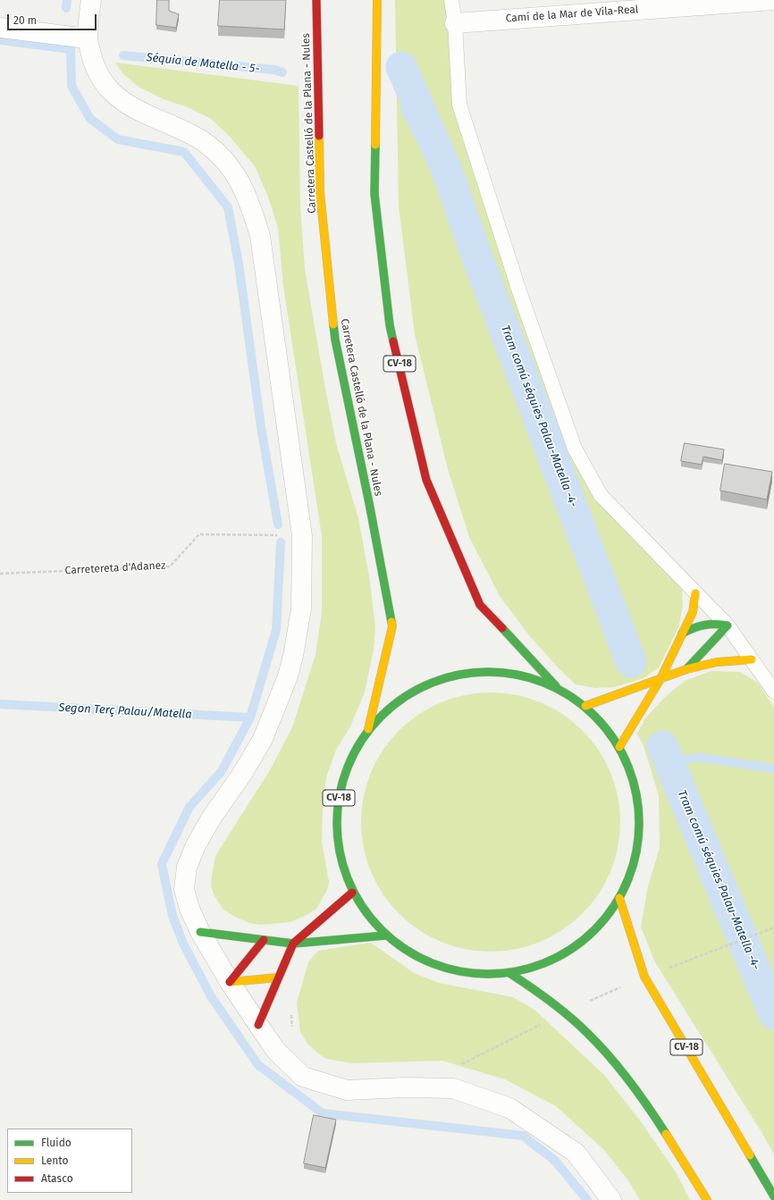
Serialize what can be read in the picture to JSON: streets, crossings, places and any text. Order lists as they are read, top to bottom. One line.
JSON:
{"streets":{"main road":["Carretera Castelló de la Plana - Nules","CV-18"],"street":["Camí de la Mar de Vila-Real"],"path":["Carretereta d'Adanez"]},"crossings":[["Carretera Castelló de la Plana - Nules","CV-18"]],"water":["Séquia de Matella - 5-","Tram comú séquies Palau-Matella -4-","Segon Terç Palau/Matella"],"legend":["Fluido","Lento","Atasco"],"scale_bar":"20 m"}
